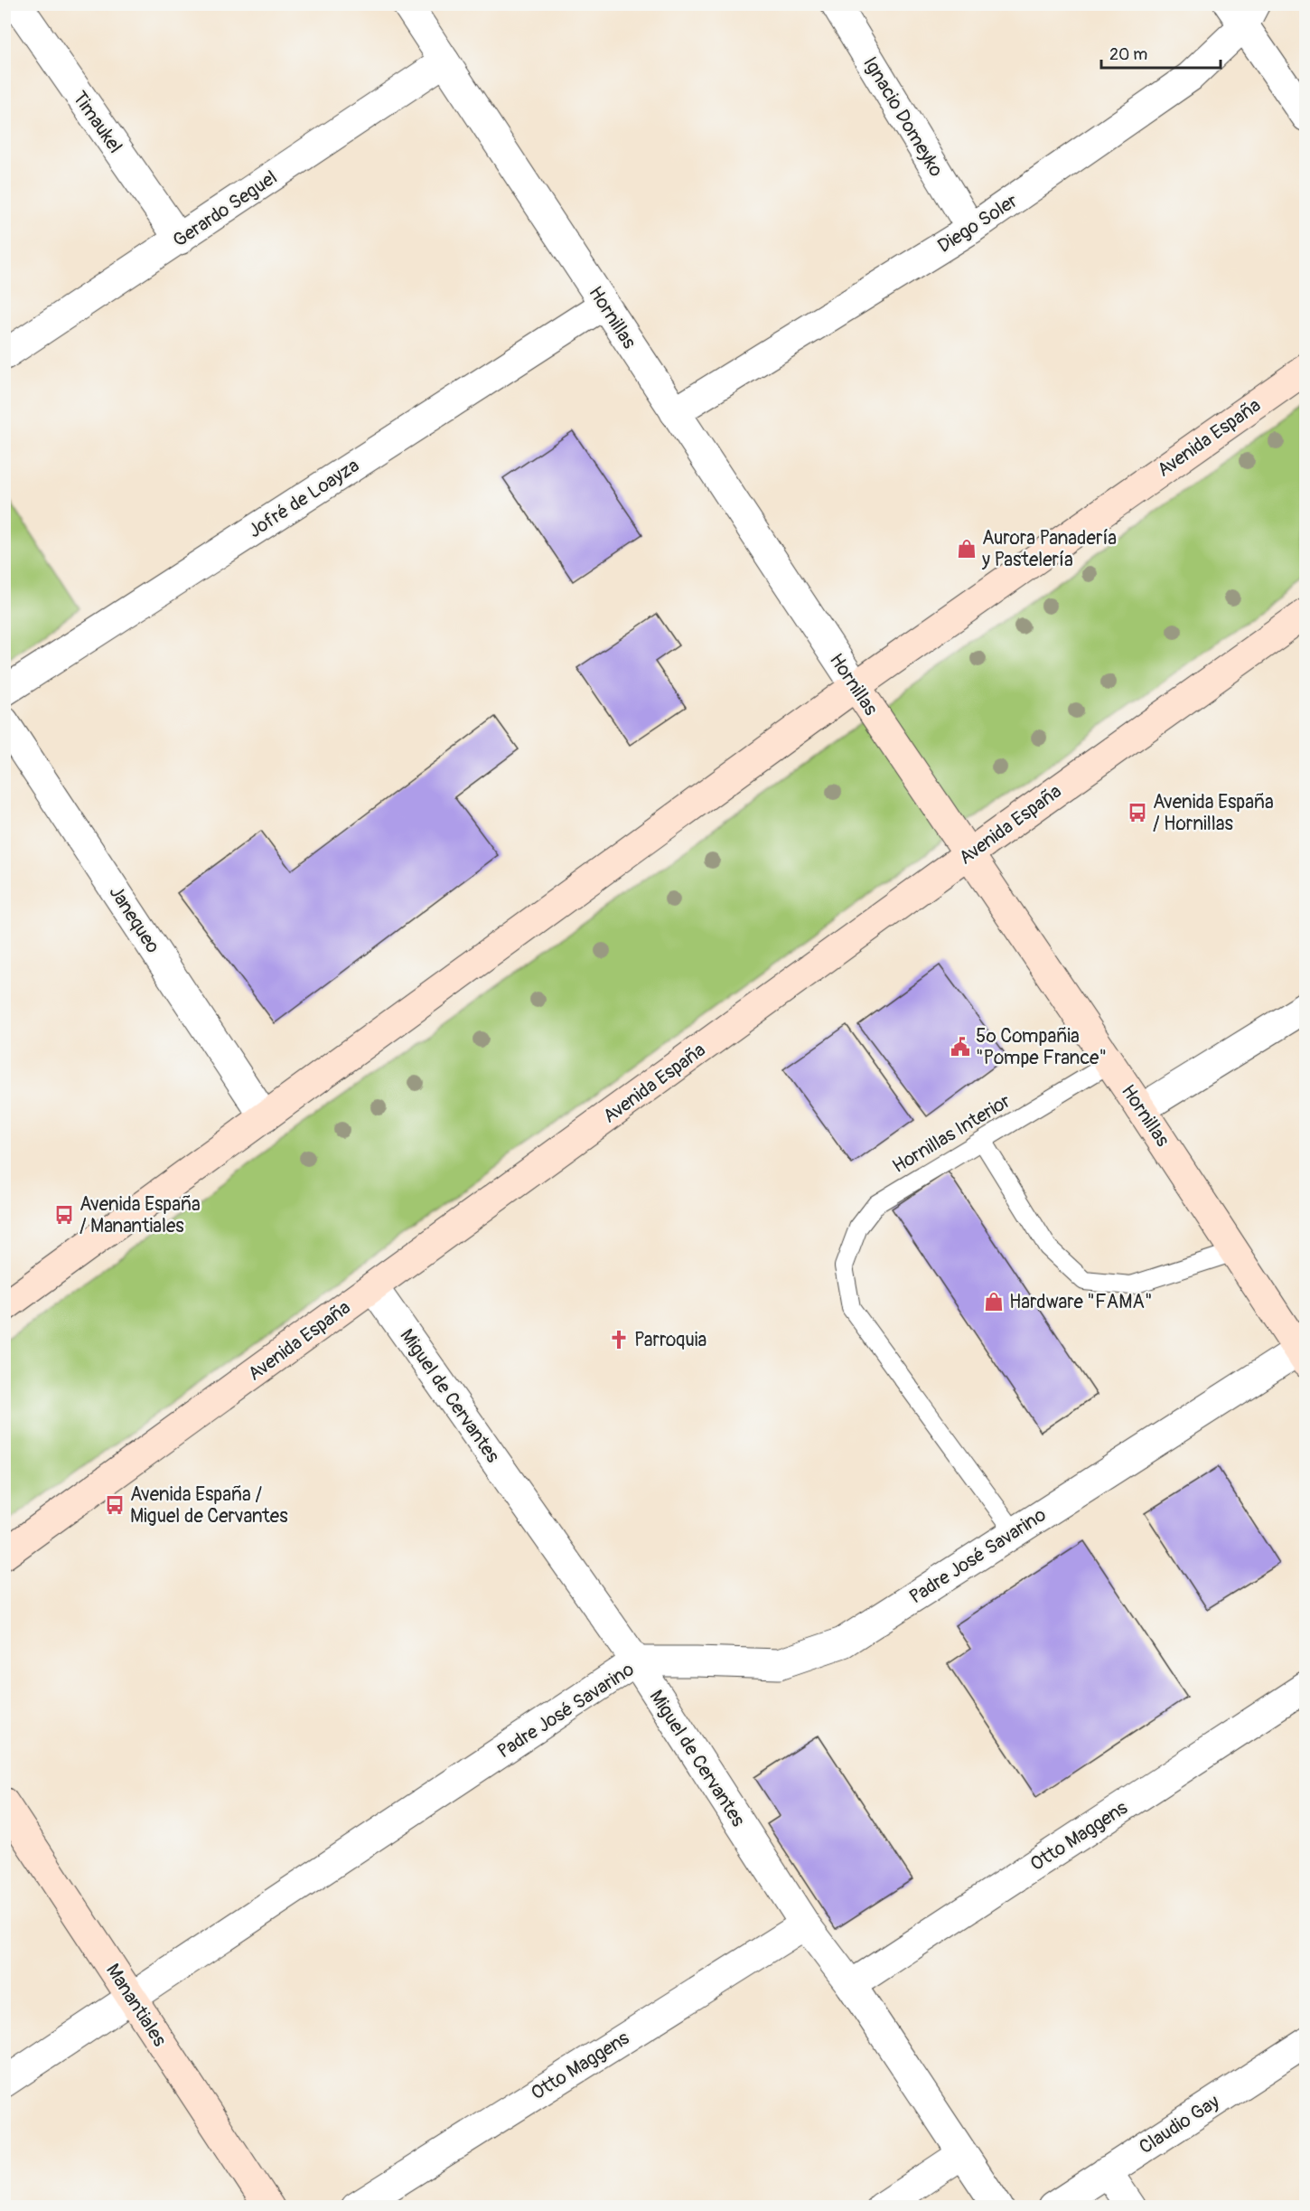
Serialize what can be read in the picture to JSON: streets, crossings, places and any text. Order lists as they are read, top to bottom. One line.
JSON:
{"streets":{"main road":["Hornillas","Avenida España","Manantiales"],"street":["Ignacio Domeyko","Timaukel","Gerardo Seguel","Diego Soler","Jofré de Loayza","Janequeo","Miguel de Cervantes","Padre José Savarino","Otto Maggens","Claudio Gay"],"lane":["Hornillas Interior"]},"crossings":[["Ignacio Domeyko","Diego Soler"],["Timaukel","Gerardo Seguel"],["Gerardo Seguel","Hornillas"],["Diego Soler","Hornillas"],["Hornillas","Avenida España"],["Hornillas","Jofré de Loayza"],["Hornillas","Hornillas Interior"],["Hornillas","Padre José Savarino"],["Avenida España","Janequeo"],["Avenida España","Miguel de Cervantes"],["Hornillas Interior","Padre José Savarino"],["Miguel de Cervantes","Padre José Savarino"],["Miguel de Cervantes","Otto Maggens"],["Padre José Savarino","Manantiales"]],"places":{"shop":["Aurora Panadería y Pastelería","Hardware \"FAMA\""],"bus stop":["Avenida España / Hornillas","Avenida España / Manantiales","Avenida España / Miguel de Cervantes"],"public building":["5º Compañia \"Pompe France\""],"church":["Parroquia"]},"scale_bar":"20 m"}
